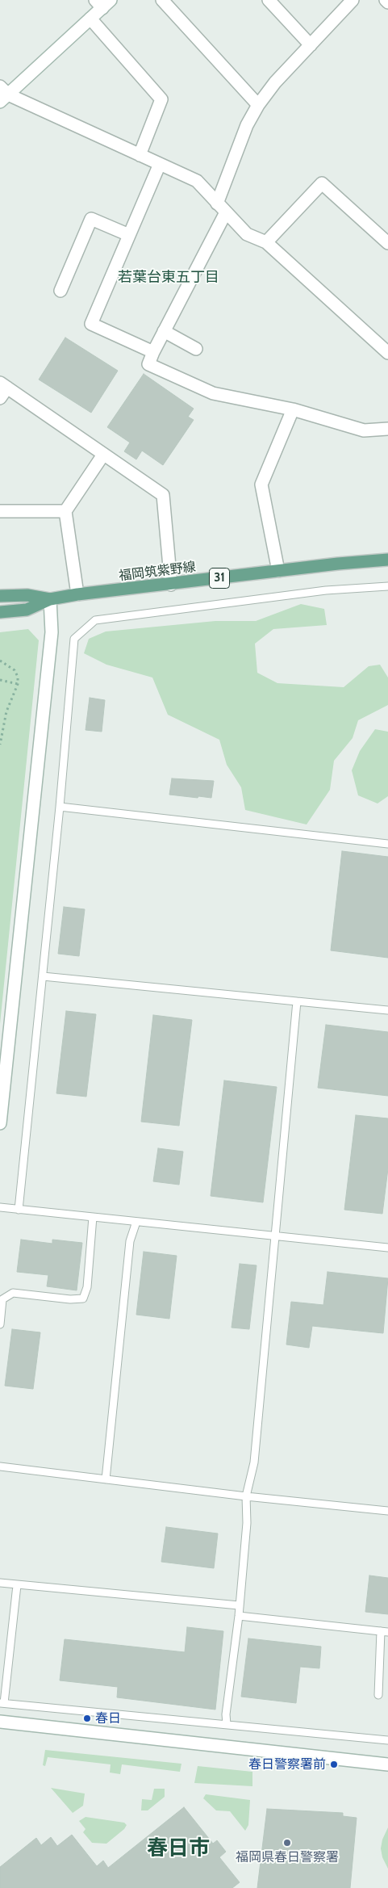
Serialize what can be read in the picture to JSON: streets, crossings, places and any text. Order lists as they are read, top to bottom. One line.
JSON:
{"streets":{"main road":["福岡筑紫野線","31"]},"districts":["若葉台東五丁目","春日市"],"places":["春日","春日警察署前","福岡県春日警察署"]}
